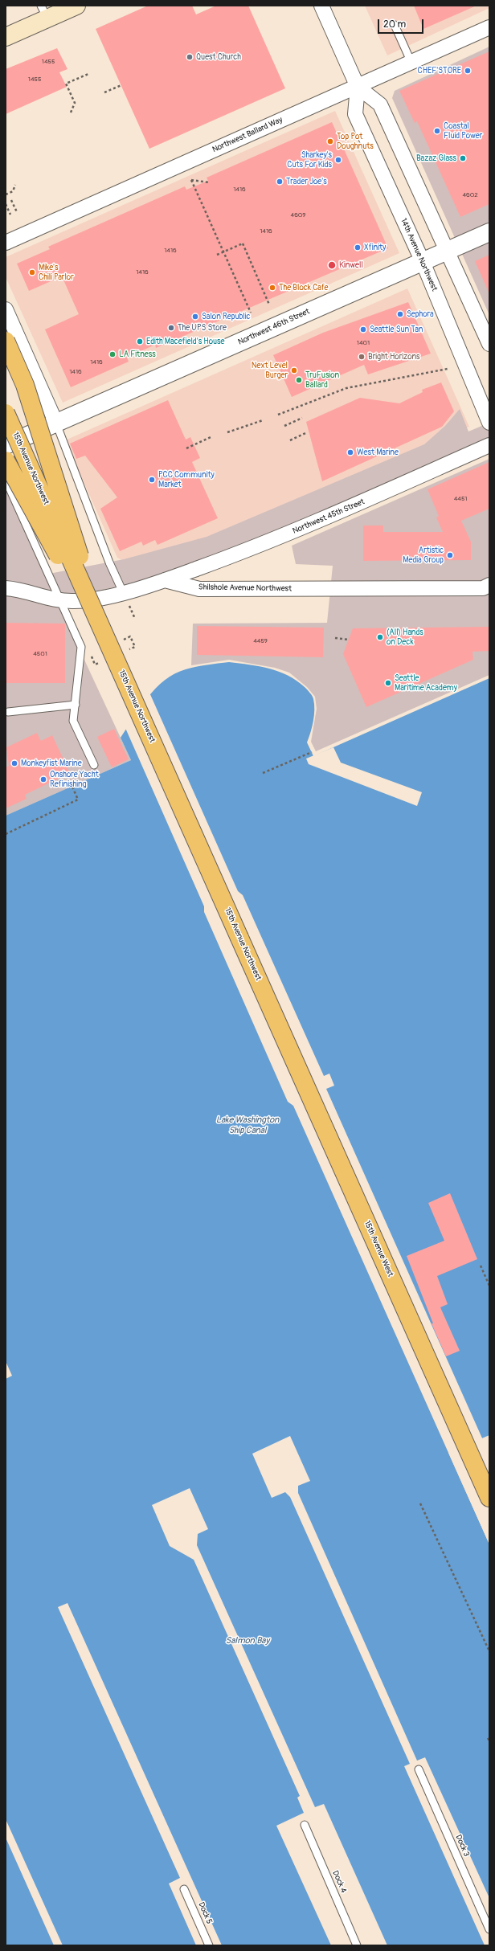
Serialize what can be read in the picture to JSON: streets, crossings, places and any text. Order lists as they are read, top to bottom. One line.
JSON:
{"streets":{"main road":["15th Avenue Northwest","15th Avenue West"],"street":["Northwest Ballard Way","14th Avenue Northwest","Northwest 46th Street","Northwest 45th Street","Shilshole Avenue Northwest"],"lane":["Dock 3","Dock 4","Dock 5"]},"crossings":[["Northwest Ballard Way","14th Avenue Northwest"],["14th Avenue Northwest","Northwest 46th Street"],["15th Avenue Northwest","15th Avenue West"],["Northwest 45th Street","Shilshole Avenue Northwest"]],"water":["Lake Washington Ship Canal","Salmon Bay"],"places":["Quest Church","CHEF'STORE","Coastal Fluid Power","Top Pot Doughnuts","Bazaz Glass","Sharkey's Cuts For Kids","Trader Joe's","Xfinity","Kinwell","Mike's Chili Parlor","The Block Cafe","Sephora","Salon Republic","The UPS Store","Seattle Sun Tan","Edith Macefield's House","LA Fitness","Bright Horizons","Next Level Burger","TruFusion Ballard","West Marine","PCC Community Market","Artistic Media Group","(All) Hands on Deck","Seattle Maritime Academy","Monkeyfist Marine","Onshore Yacht Refinishing"],"house_numbers":["1455","1455","1416","4602","4609","1416","1416","1416","1401","1416","1416","4451","4459","4501"],"scale_bar":"20 m"}
